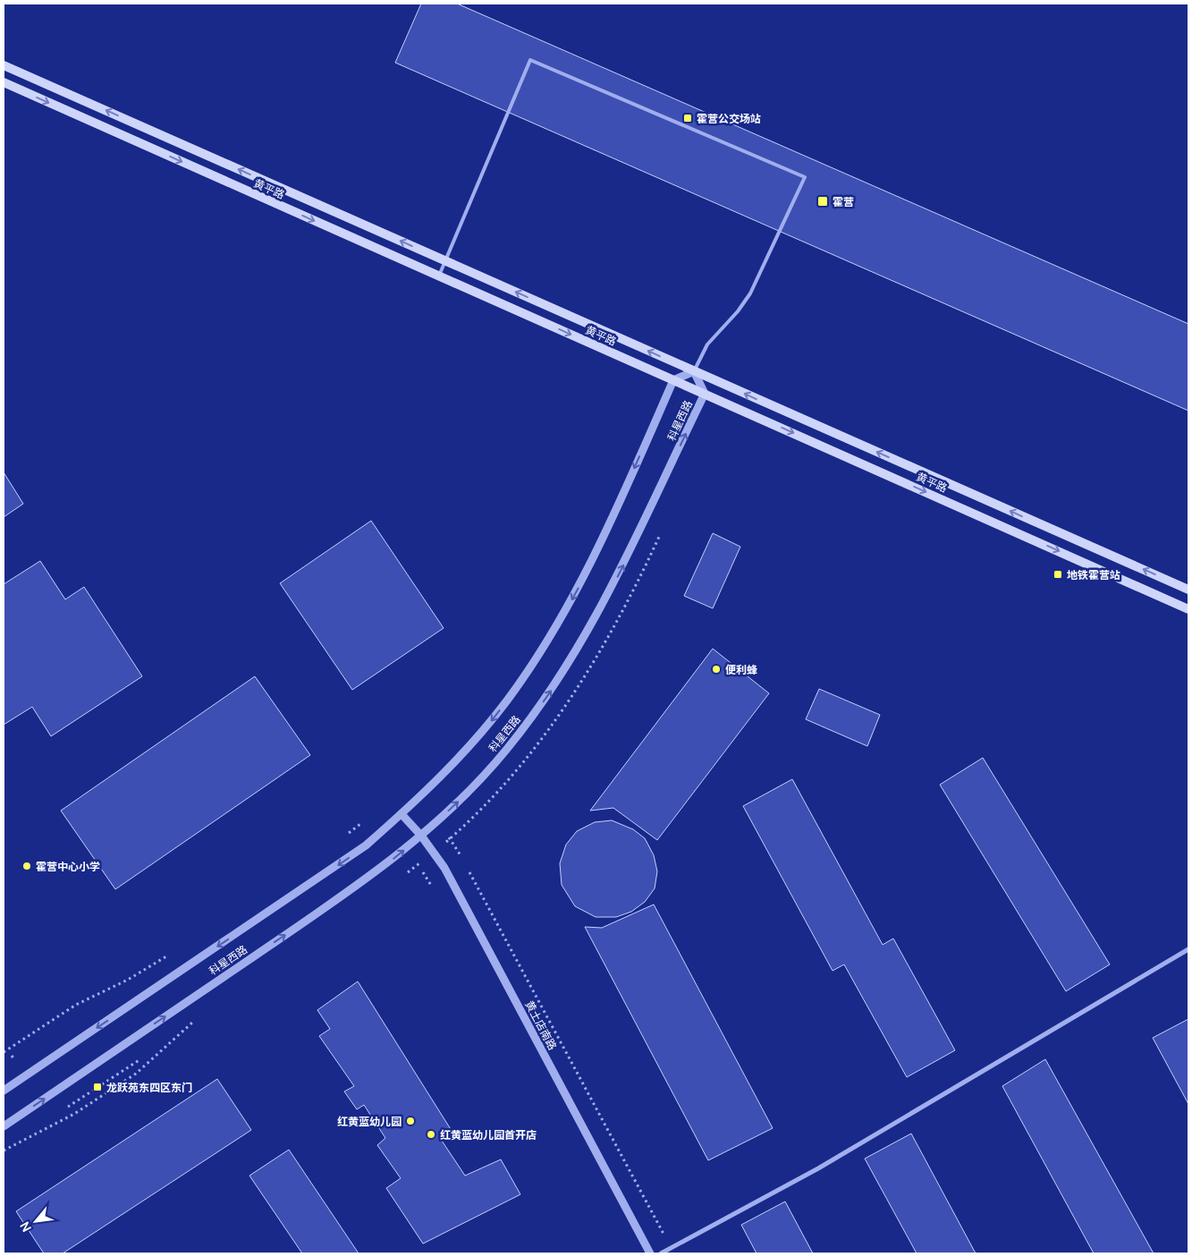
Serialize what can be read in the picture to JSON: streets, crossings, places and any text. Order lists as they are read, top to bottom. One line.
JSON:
{"streets":{"main road":["黄平路"],"street":["科星西路","黄土店南路"]},"crossings":[["黄平路","科星西路"],["科星西路","黄土店南路"]],"places":{"transit":["霍营公交场站","霍营","地铁霍营站","龙跃苑东四区东门"],"other":["便利蜂","霍营中心小学","红黄蓝幼儿园","红黄蓝幼儿园首开店"]},"north":"bottom left"}
